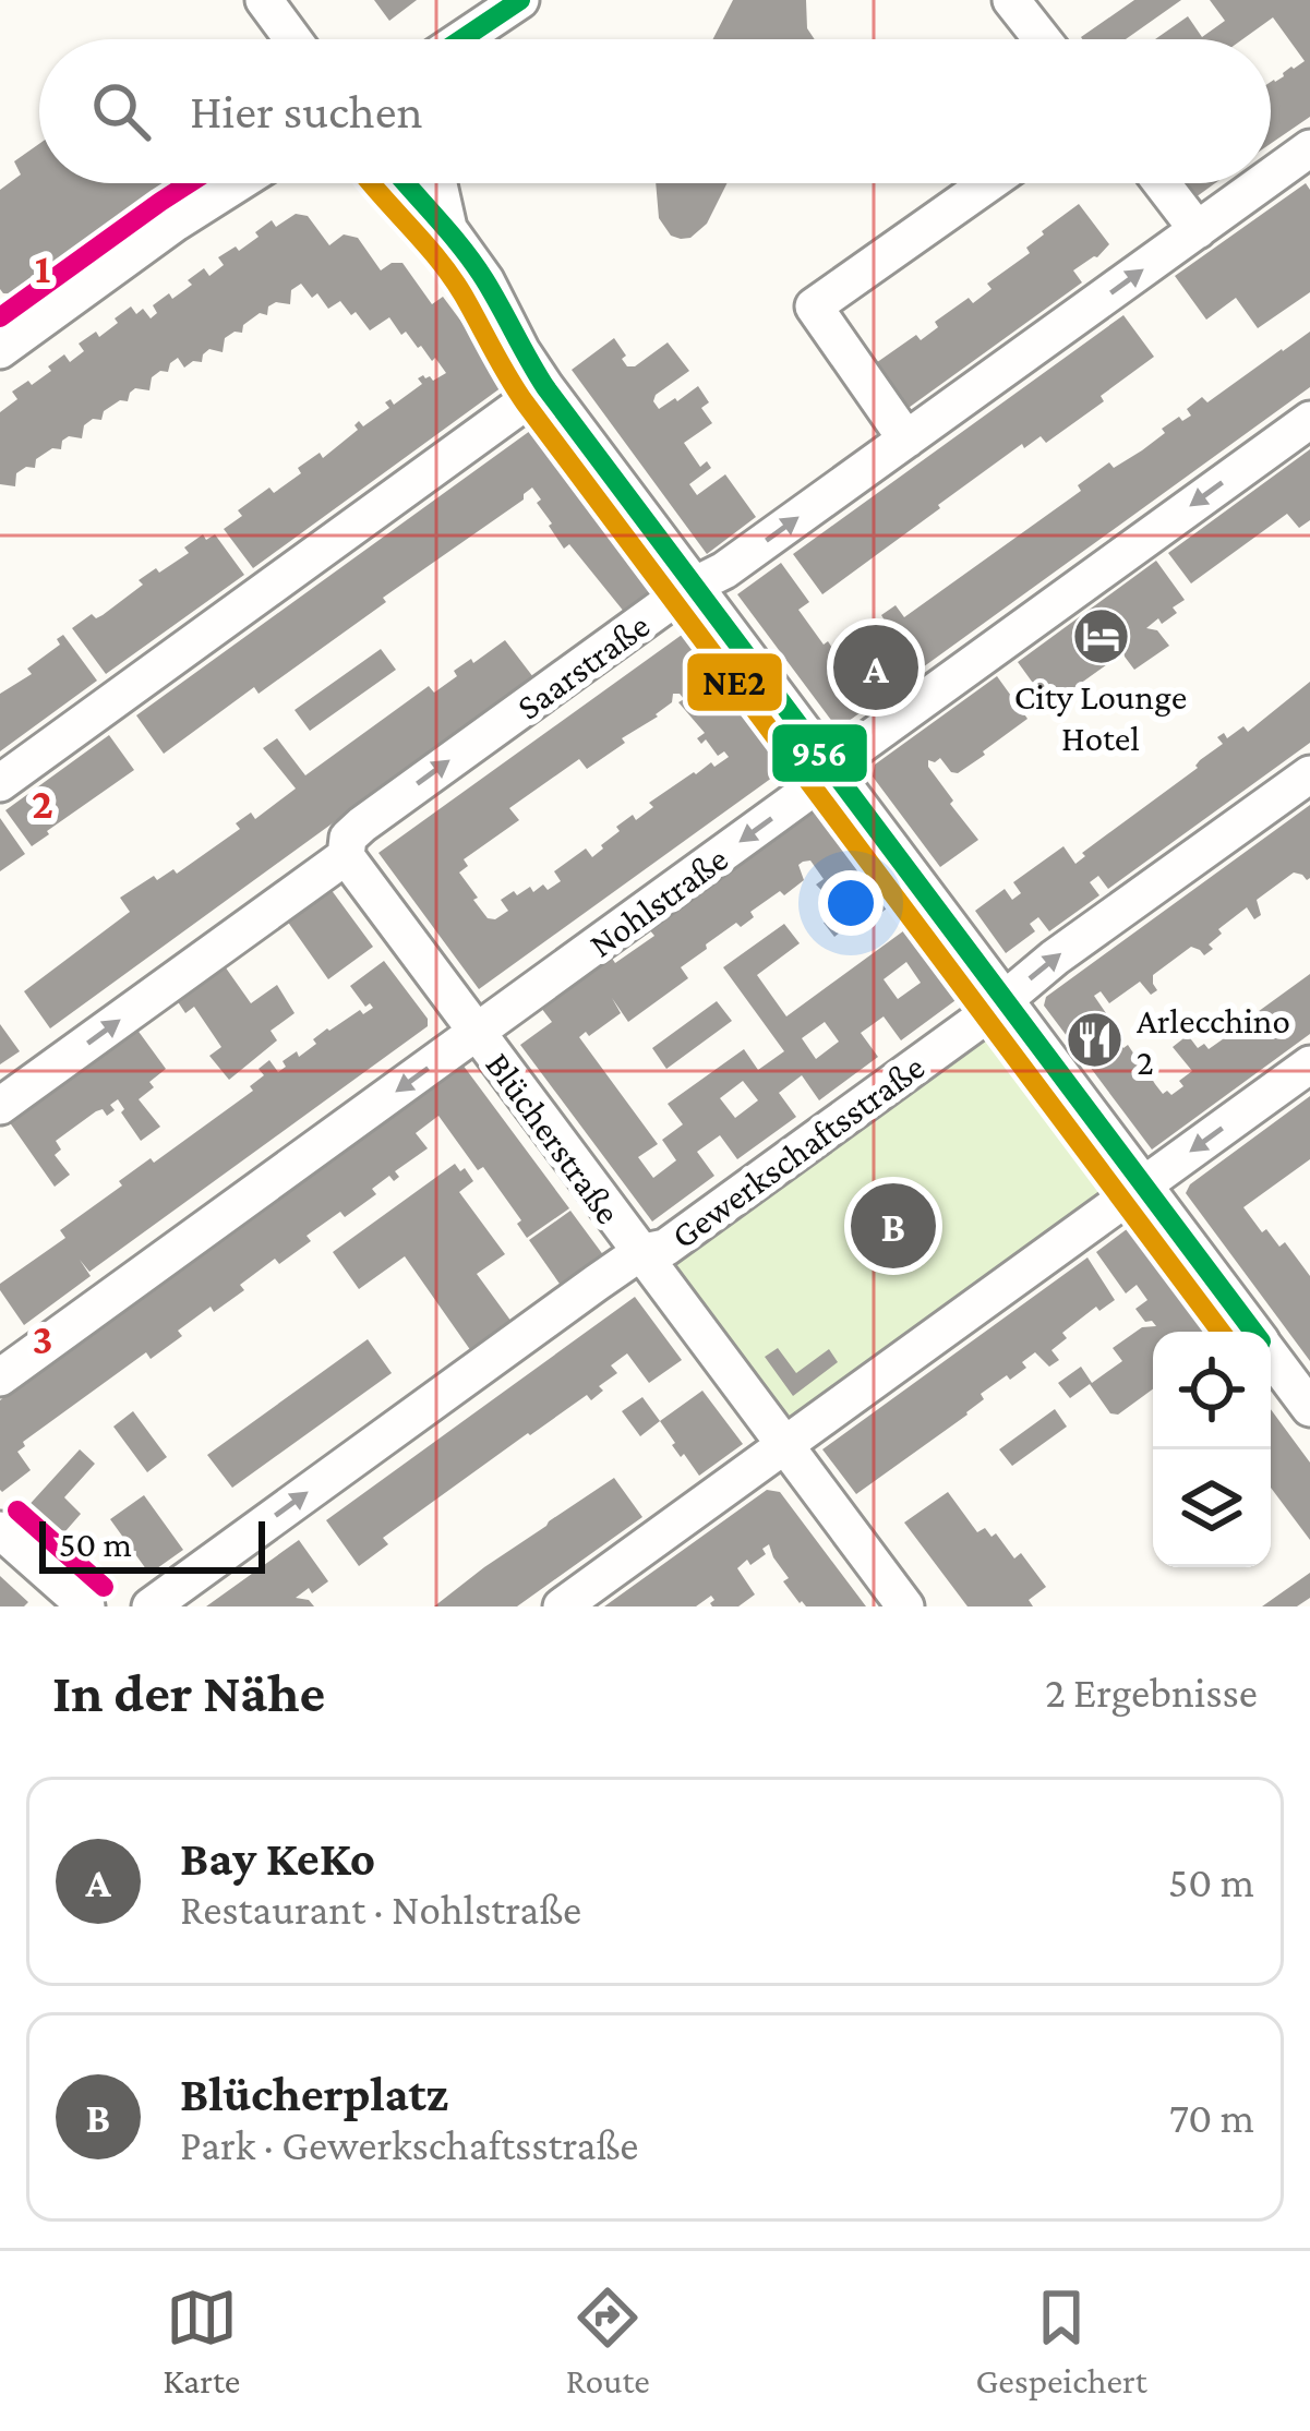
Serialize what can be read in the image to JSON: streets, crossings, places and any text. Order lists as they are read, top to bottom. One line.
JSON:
{"streets":{"street":["Saarstraße","Nohlstraße","Blücherstraße","Gewerkschaftsstraße"]},"crossings":[["Saarstraße","Blücherstraße"],["Nohlstraße","Blücherstraße"],["Blücherstraße","Gewerkschaftsstraße"]],"one_way":["Nohlstraße"],"places":{"hotel":["City Lounge Hotel"],"restaurant":["Arlecchino 2"]},"lines":["transit line 956","transit line NE2"],"scale_bar":"50 m","page":{"search":"Hier suchen","pins":["A","B"],"scale":"50 m","heading":["In der Nähe","2 Ergebnisse"],"list":[{"mark":"A","name":"Bay KeKo","note":"Restaurant · Nohlstraße","value":"50 m"},{"mark":"B","name":"Blücherplatz","note":"Park · Gewerkschaftsstraße","value":"70 m"}],"nav":["Karte","Route","Gespeichert"]},"grid":{"rows":["1","2","3"]}}
